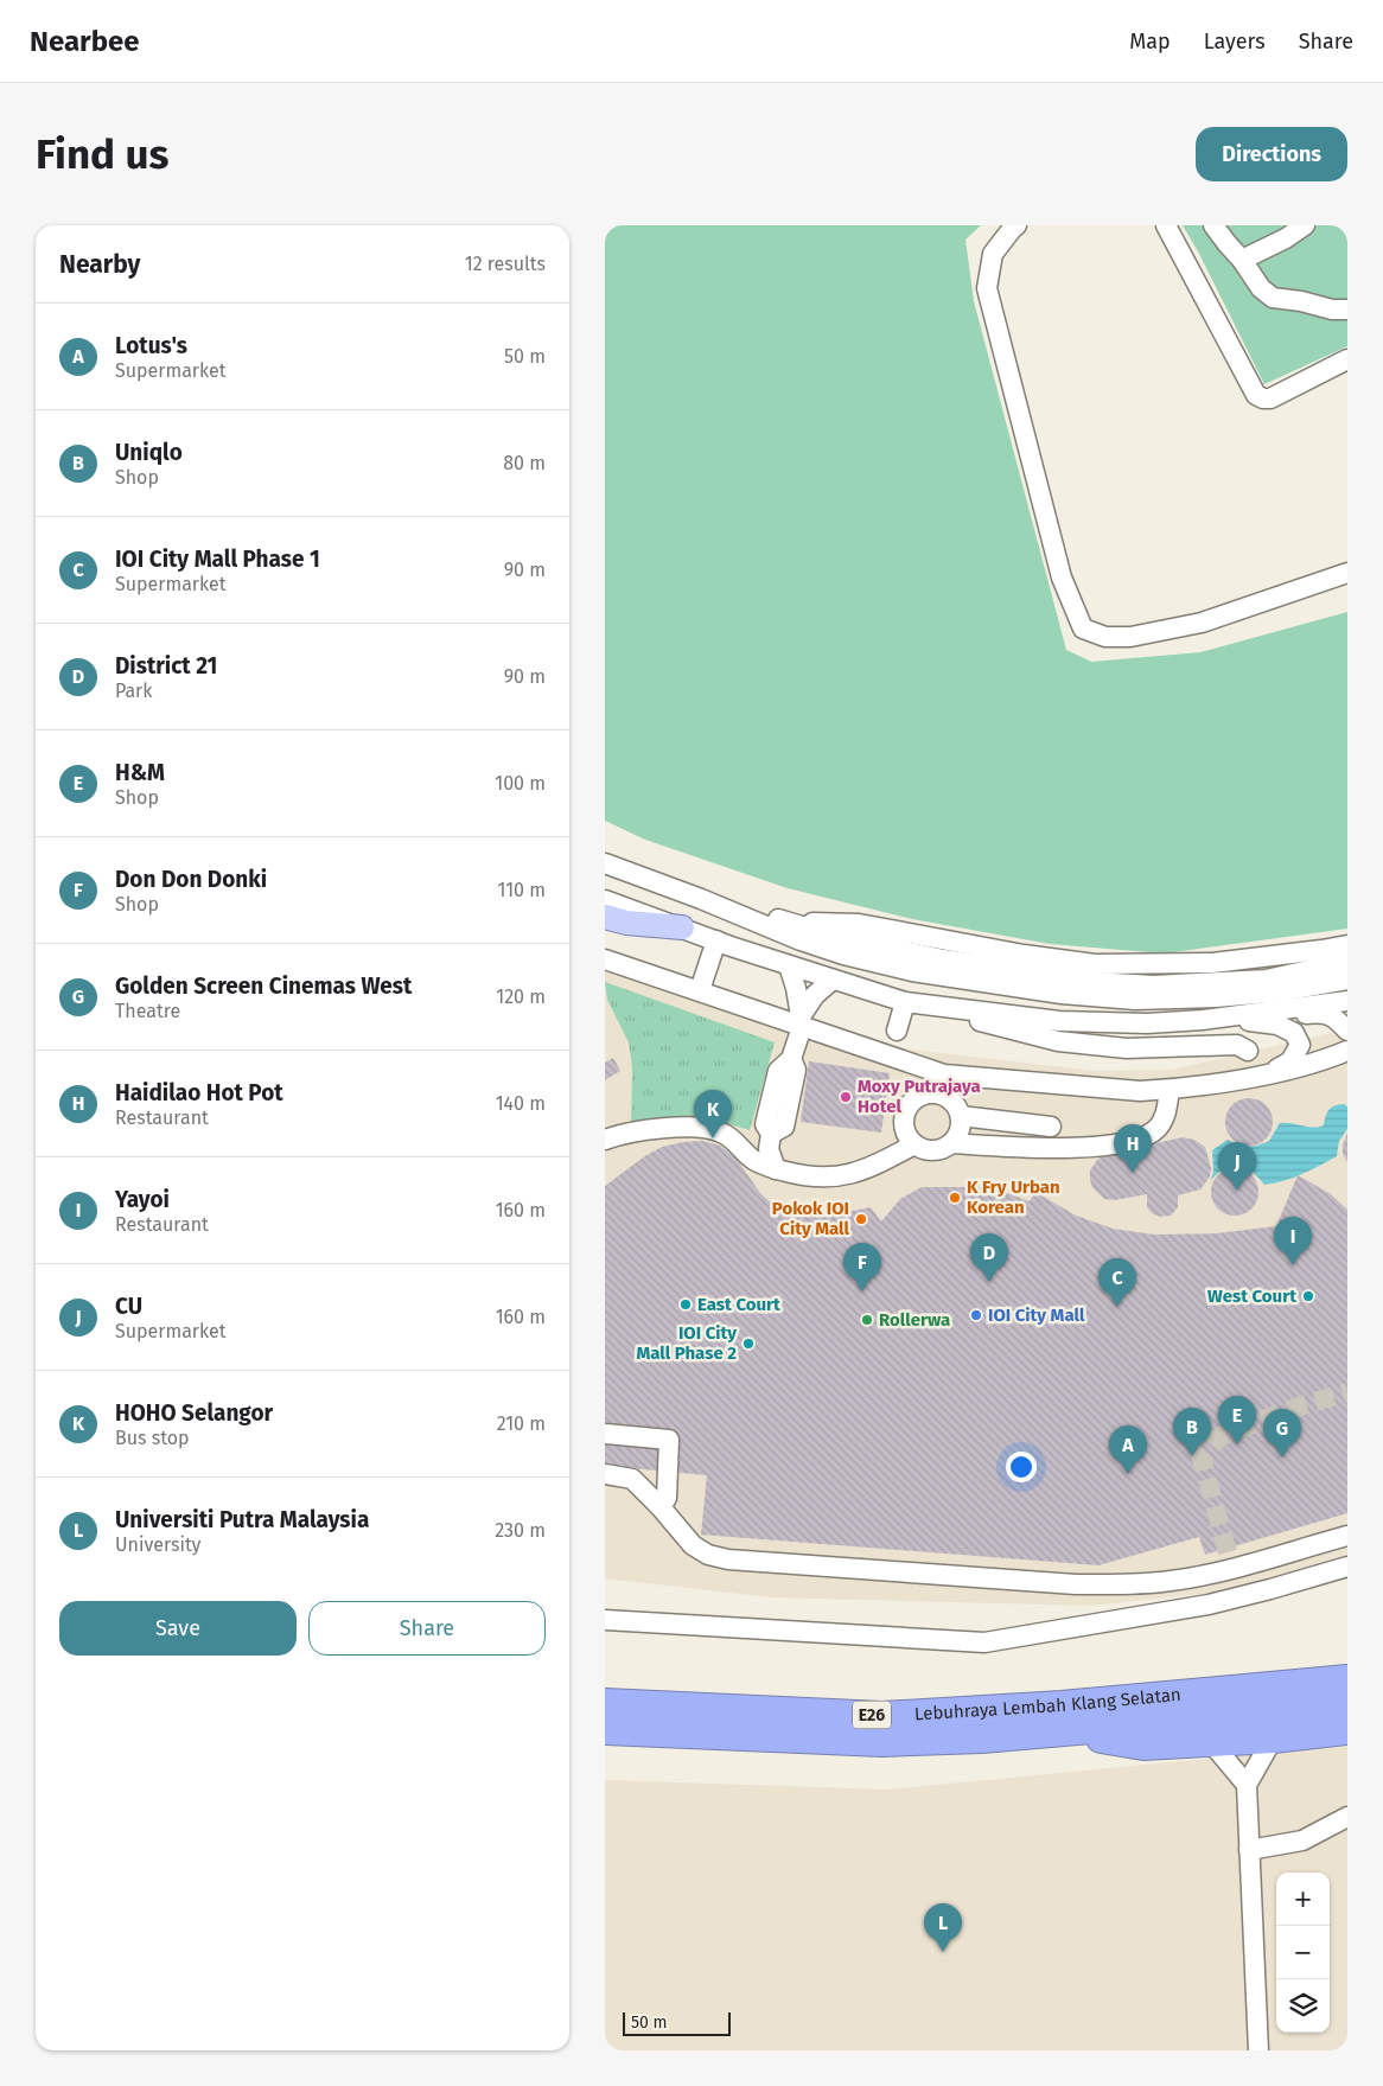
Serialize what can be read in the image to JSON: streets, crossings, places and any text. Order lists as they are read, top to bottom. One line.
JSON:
{"streets":{"highway":["Lebuhraya Lembah Klang Selatan","E26"]},"places":["Moxy Putrajaya Hotel","K Fry Urban Korean","Pokok IOI City Mall","West Court","East Court","IOI City Mall","Rollerwa","IOI City Mall Phase 2"],"scale_bar":"50 m","page":{"header":"Nearbee","nav":["Map","Layers","Share"],"buttons":["Directions",["Save","Share"]],"title":"Find us","heading":["Nearby","12 results"],"list":[{"mark":"A","name":"Lotus's","note":"Supermarket","value":"50 m"},{"mark":"B","name":"Uniqlo","note":"Shop","value":"80 m"},{"mark":"C","name":"IOI City Mall Phase 1","note":"Supermarket","value":"90 m"},{"mark":"D","name":"District 21","note":"Park","value":"90 m"},{"mark":"E","name":"H&M","note":"Shop","value":"100 m"},{"mark":"F","name":"Don Don Donki","note":"Shop","value":"110 m"},{"mark":"G","name":"Golden Screen Cinemas West","note":"Theatre","value":"120 m"},{"mark":"H","name":"Haidilao Hot Pot","note":"Restaurant","value":"140 m"},{"mark":"I","name":"Yayoi","note":"Restaurant","value":"160 m"},{"mark":"J","name":"CU","note":"Supermarket","value":"160 m"},{"mark":"K","name":"HOHO Selangor","note":"Bus stop","value":"210 m"},{"mark":"L","name":"Universiti Putra Malaysia","note":"University","value":"230 m"}],"pins":["K","H","J","I","D","F","C","E","B","G","A","L"],"map_buttons":["+","−"],"scale":"50 m"}}
